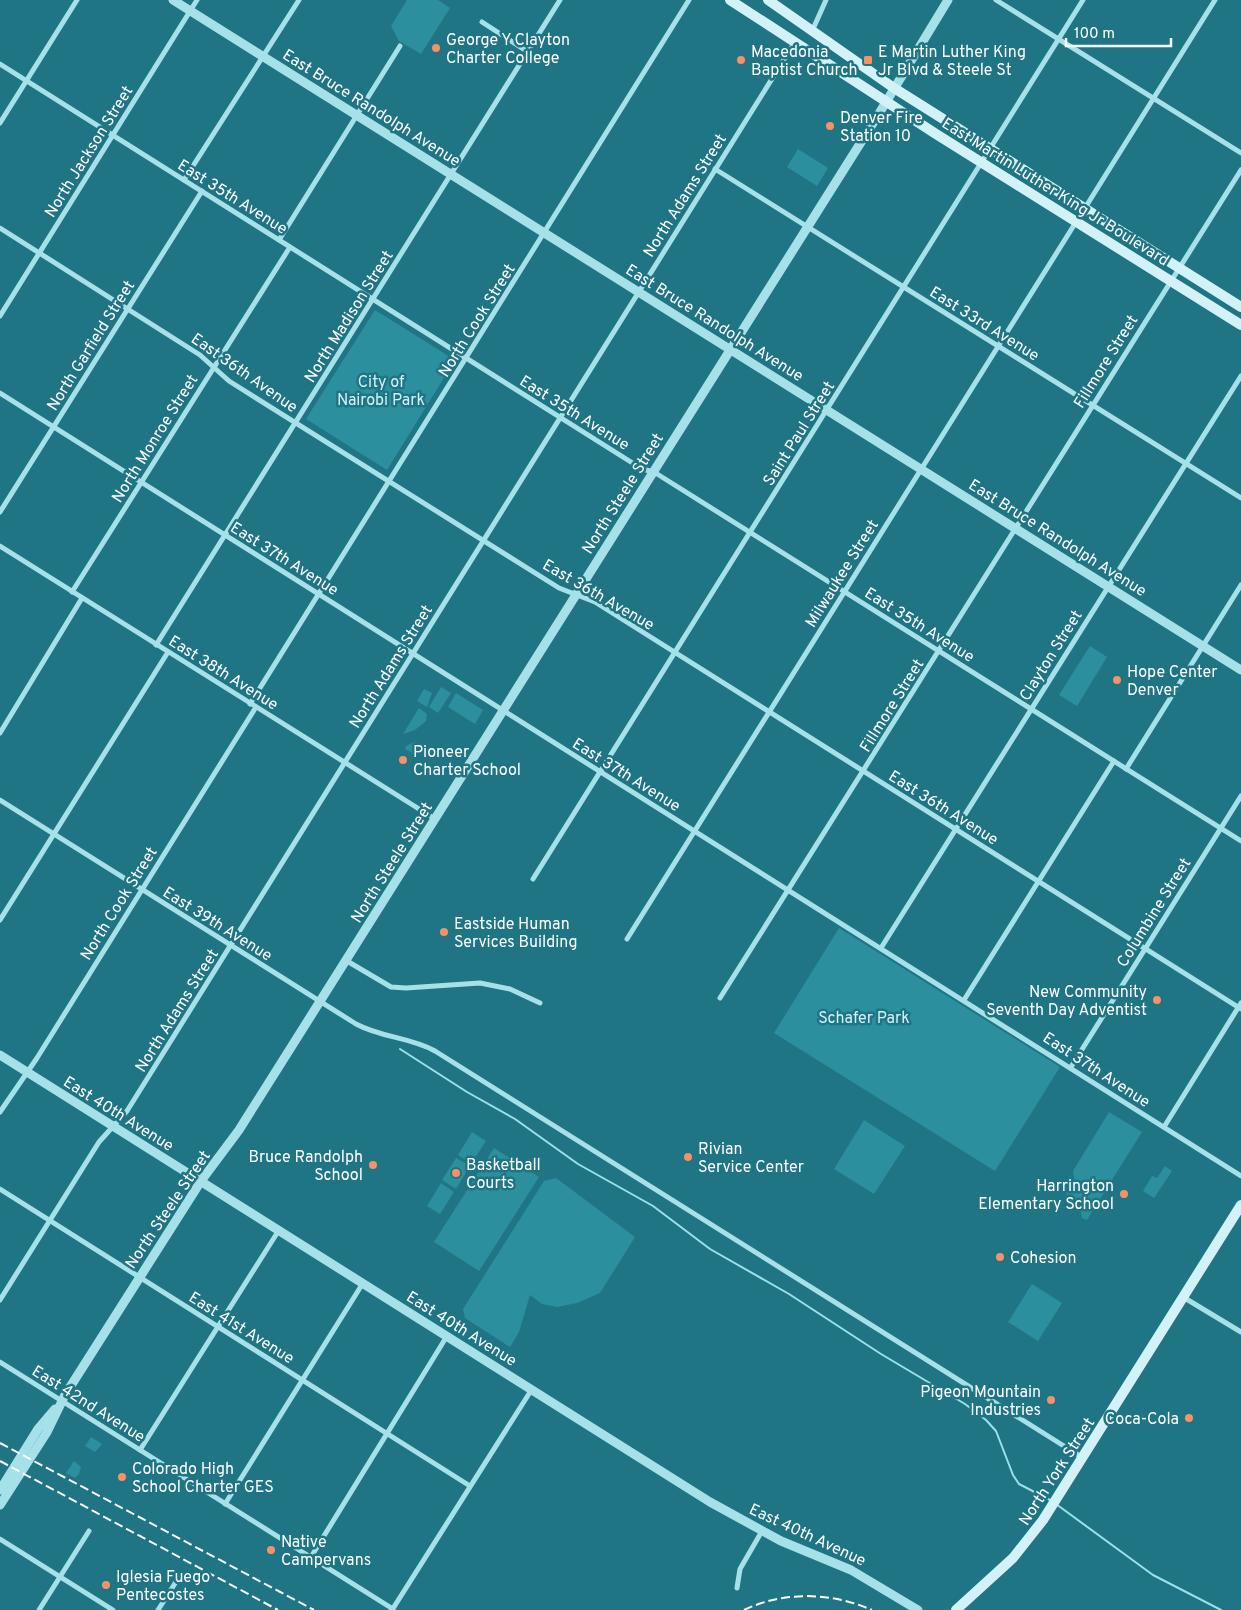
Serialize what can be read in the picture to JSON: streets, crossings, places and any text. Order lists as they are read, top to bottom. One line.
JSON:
{"streets":{"main road":["East Martin Luther King Jr Boulevard","North York Street"],"street":["East Bruce Randolph Avenue","North Jackson Street","North Adams Street","East 35th Avenue","North Madison Street","North Cook Street","East 33rd Avenue","North Garfield Street","Fillmore Street","East 36th Avenue","Saint Paul Street","North Monroe Street","North Steele Street","East 37th Avenue","Milwaukee Street","Clayton Street","East 38th Avenue","Columbine Street","East 39th Avenue","East 40th Avenue","East 41st Avenue","East 42nd Avenue"]},"crossings":[["East Bruce Randolph Avenue","North Jackson Street"],["East Bruce Randolph Avenue","North Adams Street"],["East Bruce Randolph Avenue","North Madison Street"],["East Bruce Randolph Avenue","North Cook Street"],["East Bruce Randolph Avenue","Fillmore Street"],["East Bruce Randolph Avenue","Saint Paul Street"],["East Bruce Randolph Avenue","North Steele Street"],["East Bruce Randolph Avenue","Milwaukee Street"],["East Bruce Randolph Avenue","Clayton Street"],["North Jackson Street","East 35th Avenue"],["North Jackson Street","East 36th Avenue"],["East Martin Luther King Jr Boulevard","North Adams Street"],["East Martin Luther King Jr Boulevard","Fillmore Street"],["East Martin Luther King Jr Boulevard","Saint Paul Street"],["East Martin Luther King Jr Boulevard","North Steele Street"],["East Martin Luther King Jr Boulevard","Milwaukee Street"],["North Adams Street","East 35th Avenue"],["North Adams Street","East 33rd Avenue"],["North Adams Street","East 36th Avenue"],["North Adams Street","East 37th Avenue"],["North Adams Street","East 38th Avenue"],["North Adams Street","East 39th Avenue"],["North Adams Street","East 40th Avenue"],["North Adams Street","East 41st Avenue"],["East 35th Avenue","North Madison Street"],["East 35th Avenue","North Cook Street"],["East 35th Avenue","North Garfield Street"],["East 35th Avenue","Fillmore Street"],["East 35th Avenue","Saint Paul Street"],["East 35th Avenue","North Monroe Street"],["East 35th Avenue","North Steele Street"],["East 35th Avenue","Milwaukee Street"],["East 35th Avenue","Clayton Street"],["East 35th Avenue","Columbine Street"],["North Madison Street","East 36th Avenue"],["North Madison Street","East 37th Avenue"],["North Madison Street","East 38th Avenue"],["North Cook Street","East 36th Avenue"],["North Cook Street","East 37th Avenue"],["North Cook Street","East 38th Avenue"],["North Cook Street","East 39th Avenue"],["North Cook Street","East 40th Avenue"],["East 33rd Avenue","Fillmore Street"],["East 33rd Avenue","Saint Paul Street"],["East 33rd Avenue","North Steele Street"],["East 33rd Avenue","Milwaukee Street"],["East 33rd Avenue","Clayton Street"],["North Garfield Street","East 36th Avenue"],["North Garfield Street","East 37th Avenue"],["Fillmore Street","East 36th Avenue"],["Fillmore Street","East 37th Avenue"],["East 36th Avenue","Saint Paul Street"],["East 36th Avenue","North Monroe Street"],["East 36th Avenue","North Steele Street"],["East 36th Avenue","Milwaukee Street"],["East 36th Avenue","Clayton Street"],["East 36th Avenue","Columbine Street"],["Saint Paul Street","East 37th Avenue"],["North Monroe Street","East 37th Avenue"],["North Monroe Street","East 38th Avenue"],["North Steele Street","East 37th Avenue"],["North Steele Street","East 38th Avenue"],["North Steele Street","East 39th Avenue"],["North Steele Street","East 40th Avenue"],["North Steele Street","East 41st Avenue"],["North Steele Street","East 42nd Avenue"],["East 37th Avenue","Milwaukee Street"],["East 37th Avenue","Clayton Street"],["East 37th Avenue","Columbine Street"],["East 39th Avenue","North York Street"]],"parks":["City of Nairobi Park","Schafer Park"],"places":{"other":["George Y Clayton Charter College","Macedonia Baptist Church","Denver Fire Station 10","Hope Center Denver","Pioneer Charter School","Eastside Human Services Building","New Community Seventh Day Adventist","Rivian Service Center","Bruce Randolph School","Basketball Courts","Harrington Elementary School","Cohesion","Pigeon Mountain Industries","Coca-Cola","Colorado High School Charter GES","Native Campervans","Iglesia Fuego Pentecostes"],"transit":["E Martin Luther King Jr Blvd & Steele St"]},"scale_bar":"100 m"}
